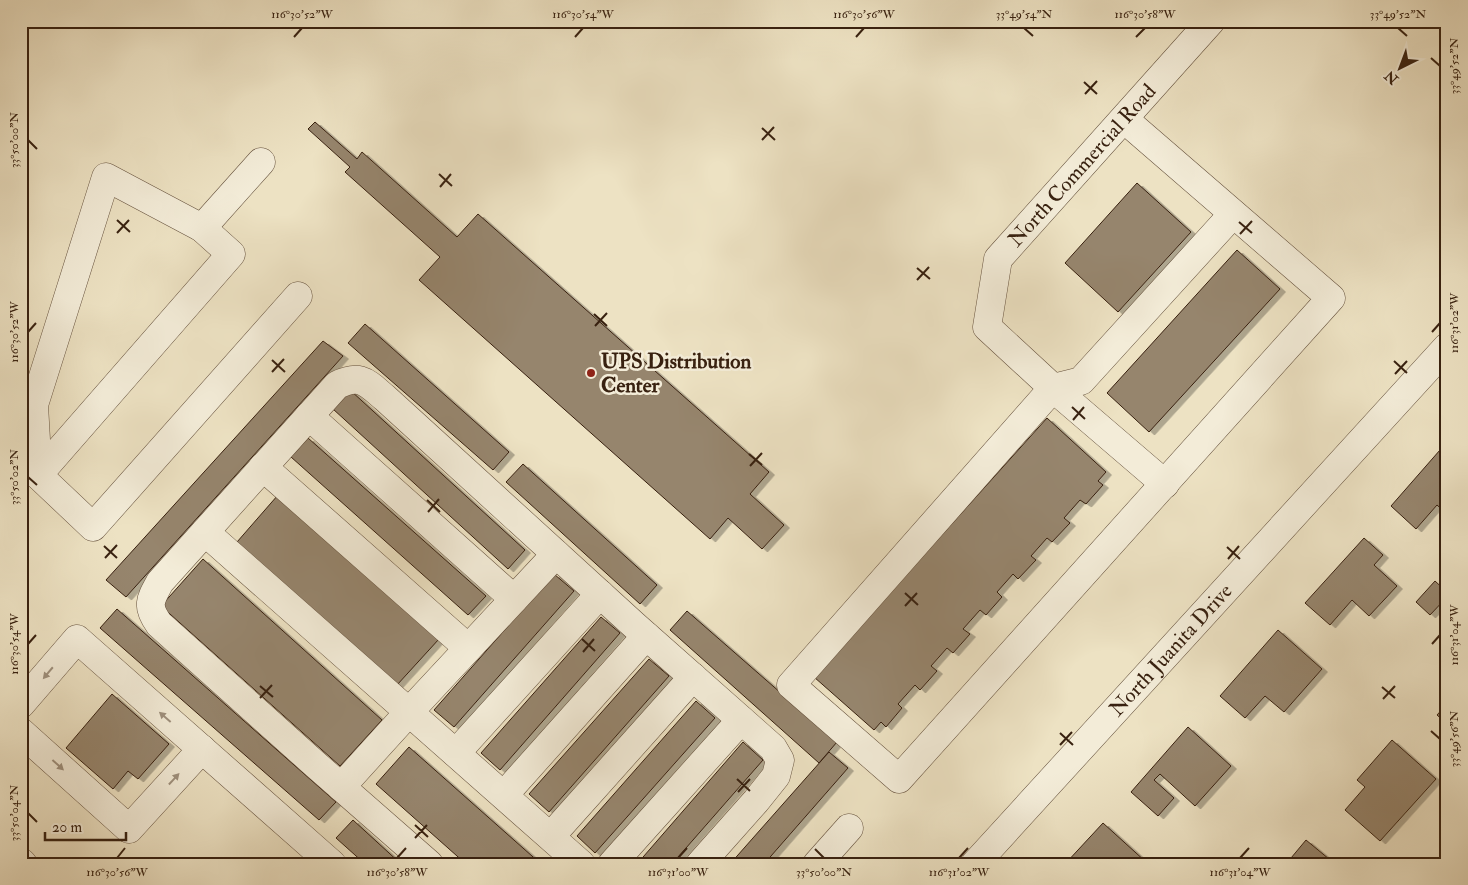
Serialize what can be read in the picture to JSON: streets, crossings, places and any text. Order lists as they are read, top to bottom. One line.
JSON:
{"streets":{"street":["North Commercial Road","North Juanita Drive"]},"places":["UPS Distribution Center"],"scale_bar":"20 m","north":"bottom left","coordinates":["116°30'52\"W","116°30'54\"W","116°30'56\"W","33°49'54\"N","116°30'58\"W","33°49'52\"N","33°50'00\"N","116°31'02\"W","33°50'02\"N","116°31'04\"W","33°49'56\"N","33°50'04\"N","116°31'00\"W"]}
